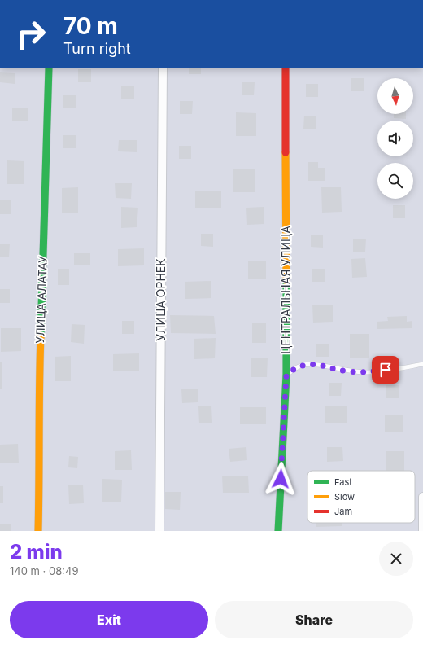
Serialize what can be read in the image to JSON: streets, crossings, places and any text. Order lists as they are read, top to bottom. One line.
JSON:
{"streets":{"street":["ЦЕНТРАЛЬНАЯ УЛИЦА","УЛИЦА АЛАТАУ","УЛИЦА ОРНЕК"]},"legend":["Fast","Slow","Jam"],"north":"bottom","page":{"turn":["70 m","Turn right"],"heading":["2 min","140 m · 08:49"],"buttons":["Exit","Share"]}}
